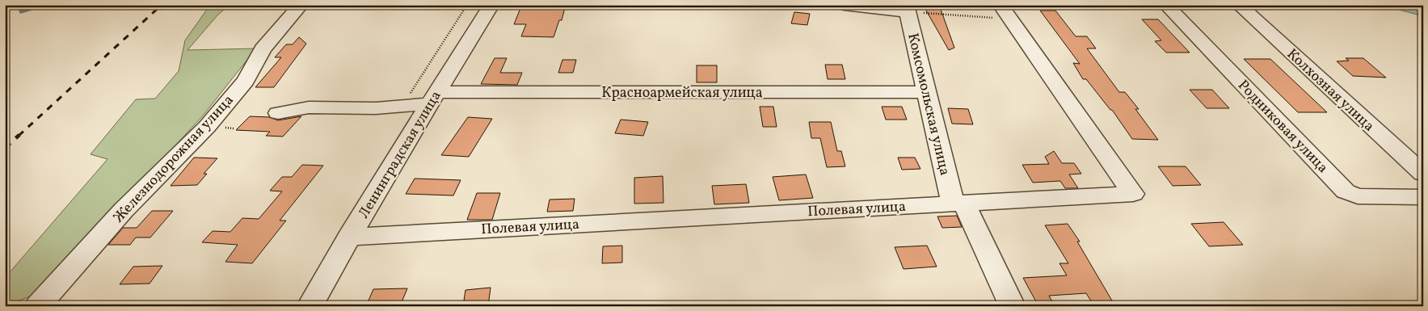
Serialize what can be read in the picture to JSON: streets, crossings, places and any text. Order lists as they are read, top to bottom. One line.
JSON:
{"streets":{"street":["Колхозная улица","Красноармейская улица","Комсомольская улица","Родниковая улица","Ленинградская улица","Железнодорожная улица","Полевая улица"]},"crossings":[["Красноармейская улица","Комсомольская улица"],["Красноармейская улица","Ленинградская улица"],["Комсомольская улица","Полевая улица"],["Ленинградская улица","Полевая улица"]]}
